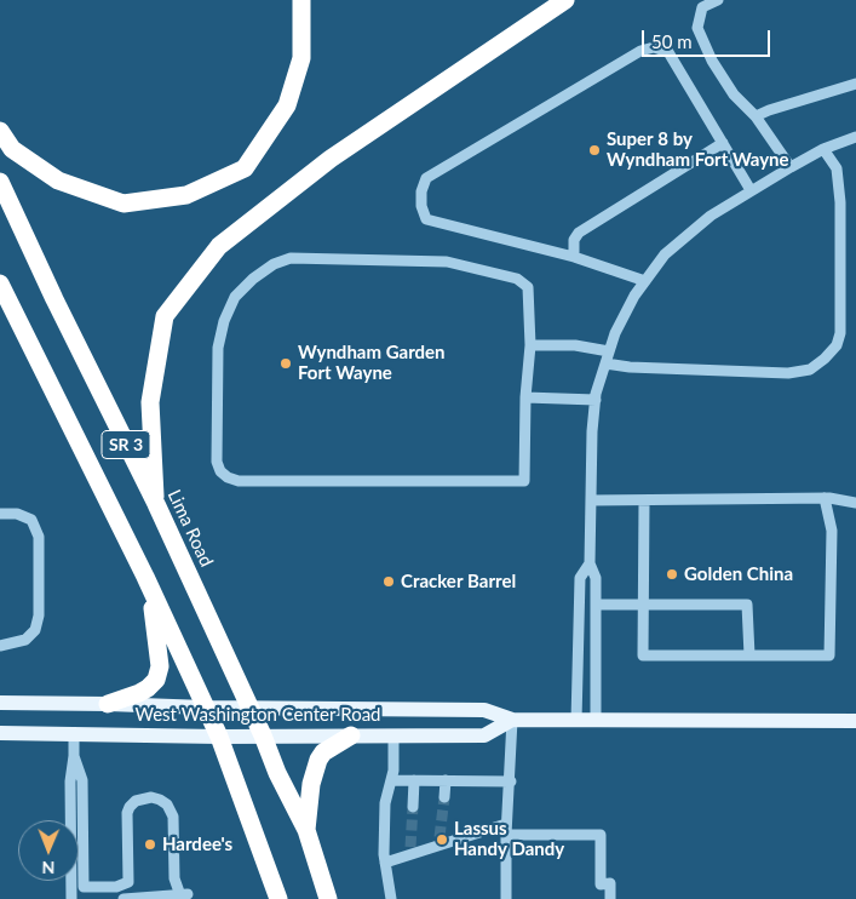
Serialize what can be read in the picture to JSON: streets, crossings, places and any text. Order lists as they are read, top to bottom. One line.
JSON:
{"streets":{"highway":["SR 3","Lima Road"],"main road":["West Washington Center Road"]},"crossings":[["SR 3","West Washington Center Road"],["Lima Road","West Washington Center Road"]],"places":["Super 8 by Wyndham Fort Wayne","Wyndham Garden Fort Wayne","Golden China","Cracker Barrel","Lassus Handy Dandy","Hardee's"],"scale_bar":"50 m","north":"bottom"}
